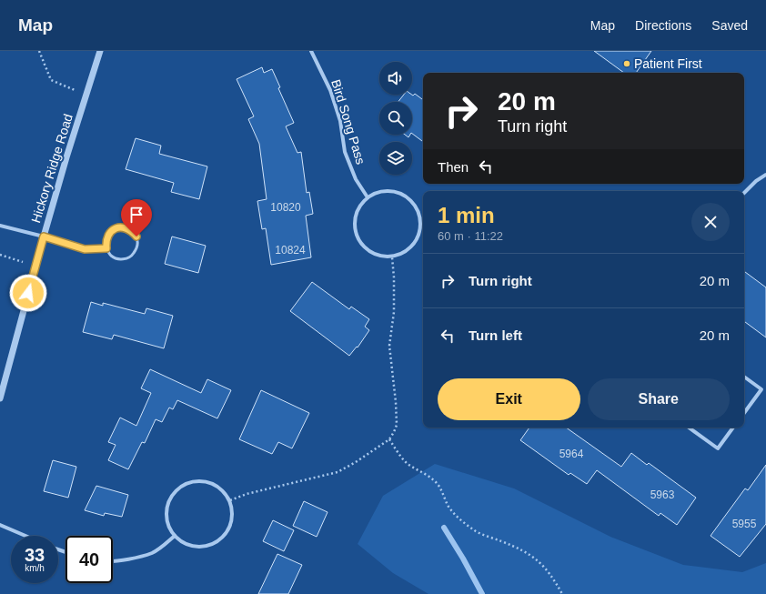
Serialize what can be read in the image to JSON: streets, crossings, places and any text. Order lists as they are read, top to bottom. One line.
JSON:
{"streets":{"street":["Bird Song Pass","Hickory Ridge Road"]},"places":["Patient First"],"house_numbers":["10820","10824","5964","5963","5955"],"page":{"header":"Map","nav":["Map","Directions","Saved"],"turn":["20 m","Turn right"],"then":"Then","heading":["1 min","60 m · 11:22"],"list":[{"name":"Turn right","value":"20 m"},{"name":"Turn left","value":"20 m"}],"buttons":["Exit","Share"],"speed":"33 km/h","limit":"40"}}
